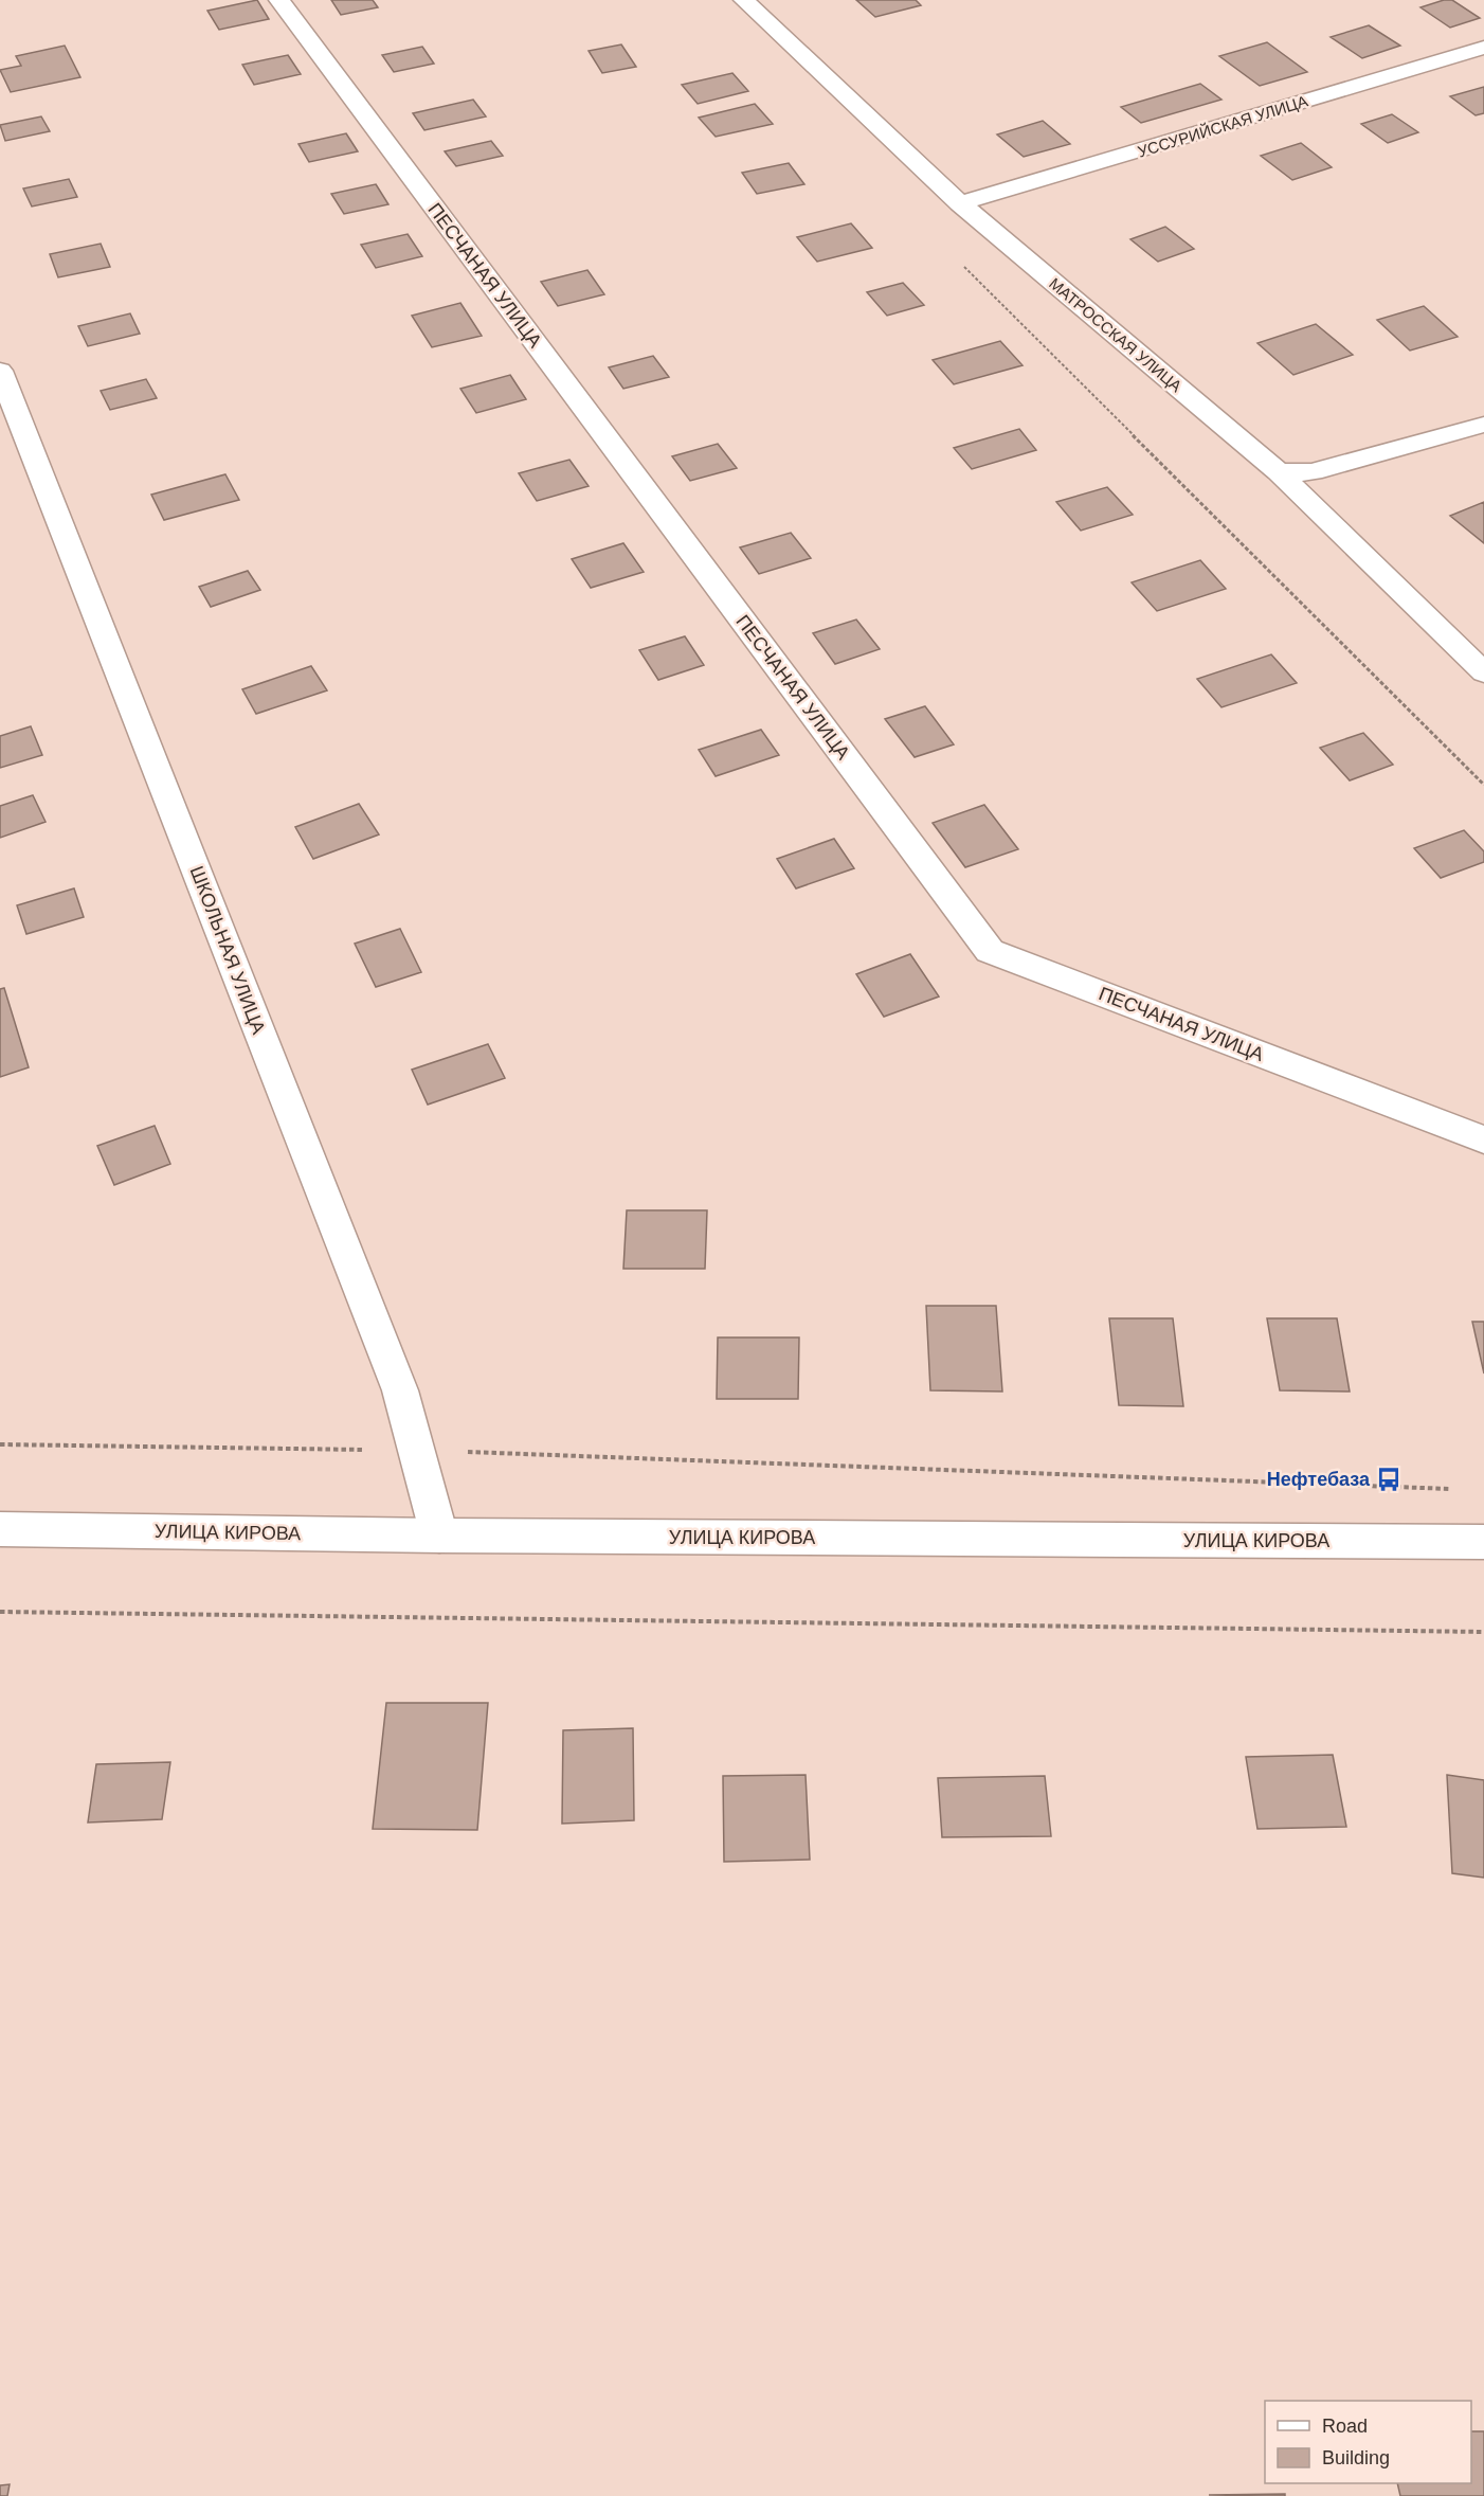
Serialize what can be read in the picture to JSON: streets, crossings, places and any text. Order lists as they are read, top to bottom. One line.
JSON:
{"streets":{"street":["УССУРИЙСКАЯ УЛИЦА","ПЕСЧАНАЯ УЛИЦА","МАТРОССКАЯ УЛИЦА","ШКОЛЬНАЯ УЛИЦА","УЛИЦА КИРОВА"]},"crossings":[["УССУРИЙСКАЯ УЛИЦА","МАТРОССКАЯ УЛИЦА"],["ШКОЛЬНАЯ УЛИЦА","УЛИЦА КИРОВА"]],"places":{"bus stop":["Нефтебаза"]},"legend":["Road","Building"]}
